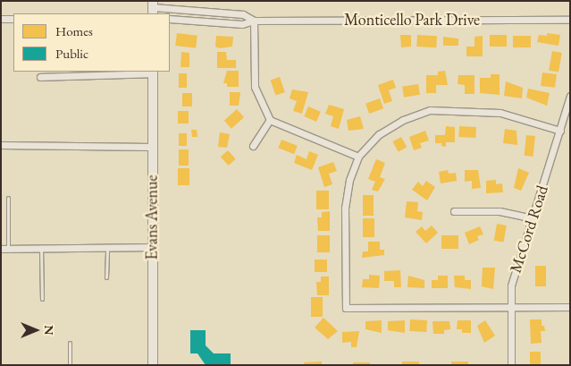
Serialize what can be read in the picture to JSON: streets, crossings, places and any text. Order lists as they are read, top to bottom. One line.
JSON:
{"streets":{"street":["Monticello Park Drive","Evans Avenue","McCord Road"]},"legend":["Homes","Public"],"north":"right"}
